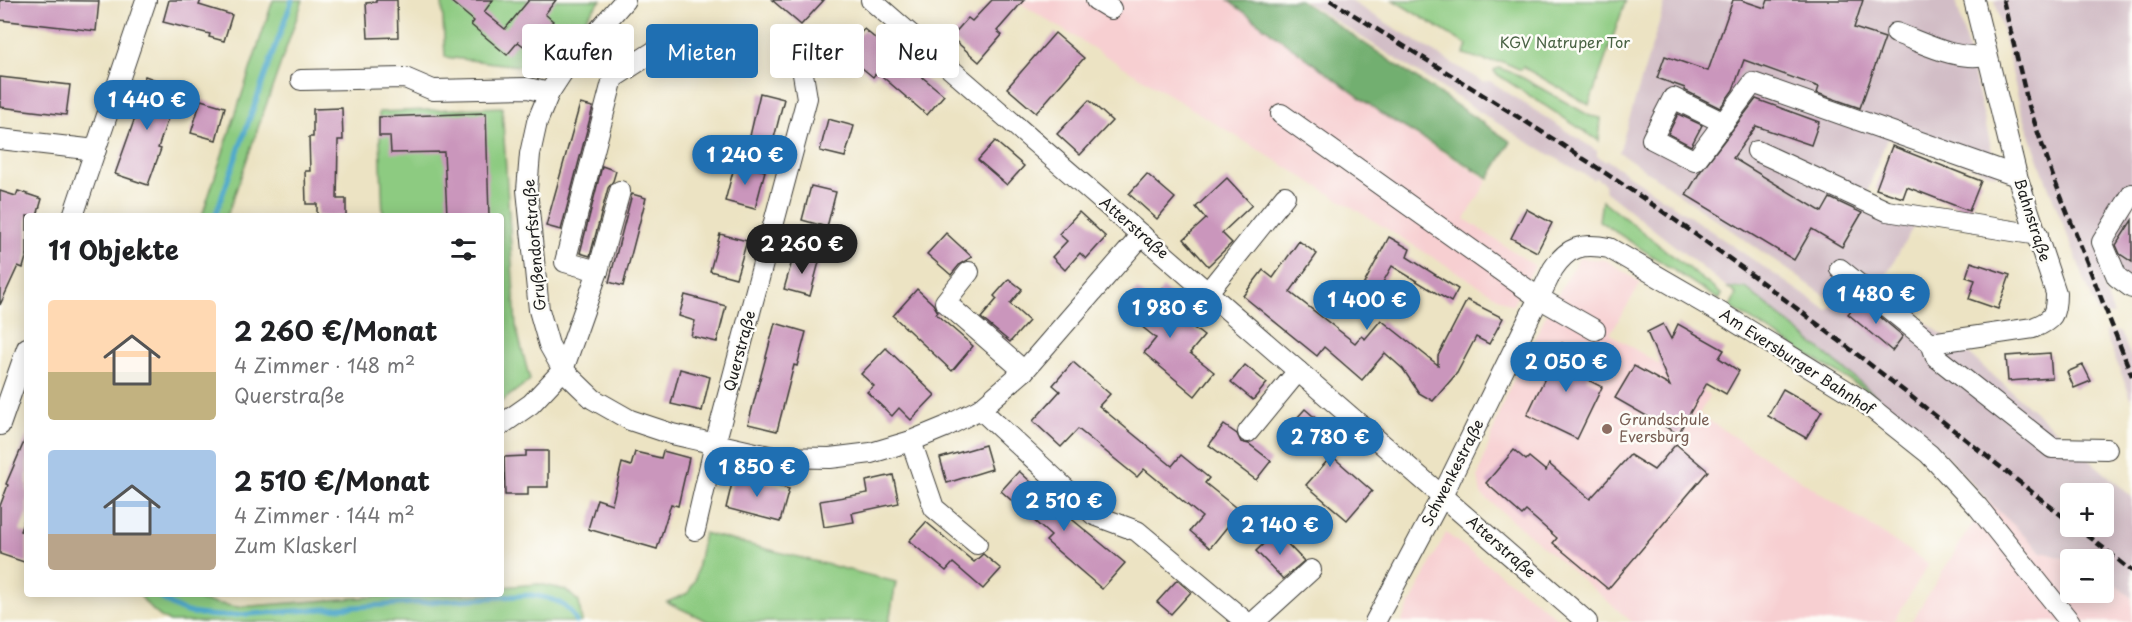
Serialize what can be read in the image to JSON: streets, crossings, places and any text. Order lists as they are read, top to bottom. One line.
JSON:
{"streets":{"street":["Bahnstraße","Atterstraße","Grußendorfstraße","Querstraße","Am Eversburger Bahnhof","Schwenkestraße"]},"crossings":[["Atterstraße","Grußendorfstraße"],["Atterstraße","Schwenkestraße"],["Grußendorfstraße","Querstraße"],["Am Eversburger Bahnhof","Schwenkestraße"]],"parks":["KGV Natruper Tor"],"places":["Grundschule Eversburg"],"page":{"chip":["Kaufen","Mieten","Filter","Neu"],"price":["1 440 €","1 240 €","2 260 €","1 480 €","1 400 €","1 980 €","2 050 €","2 780 €","1 850 €","2 510 €","2 140 €"],"heading":"11 Objekte","list":[{"name":"2 260 €/Monat","note":"4 Zimmer · 148 m² · Querstraße"},{"name":"2 510 €/Monat","note":"4 Zimmer · 144 m² · Zum Klaskerl"}],"map_buttons":["+","−"]}}
